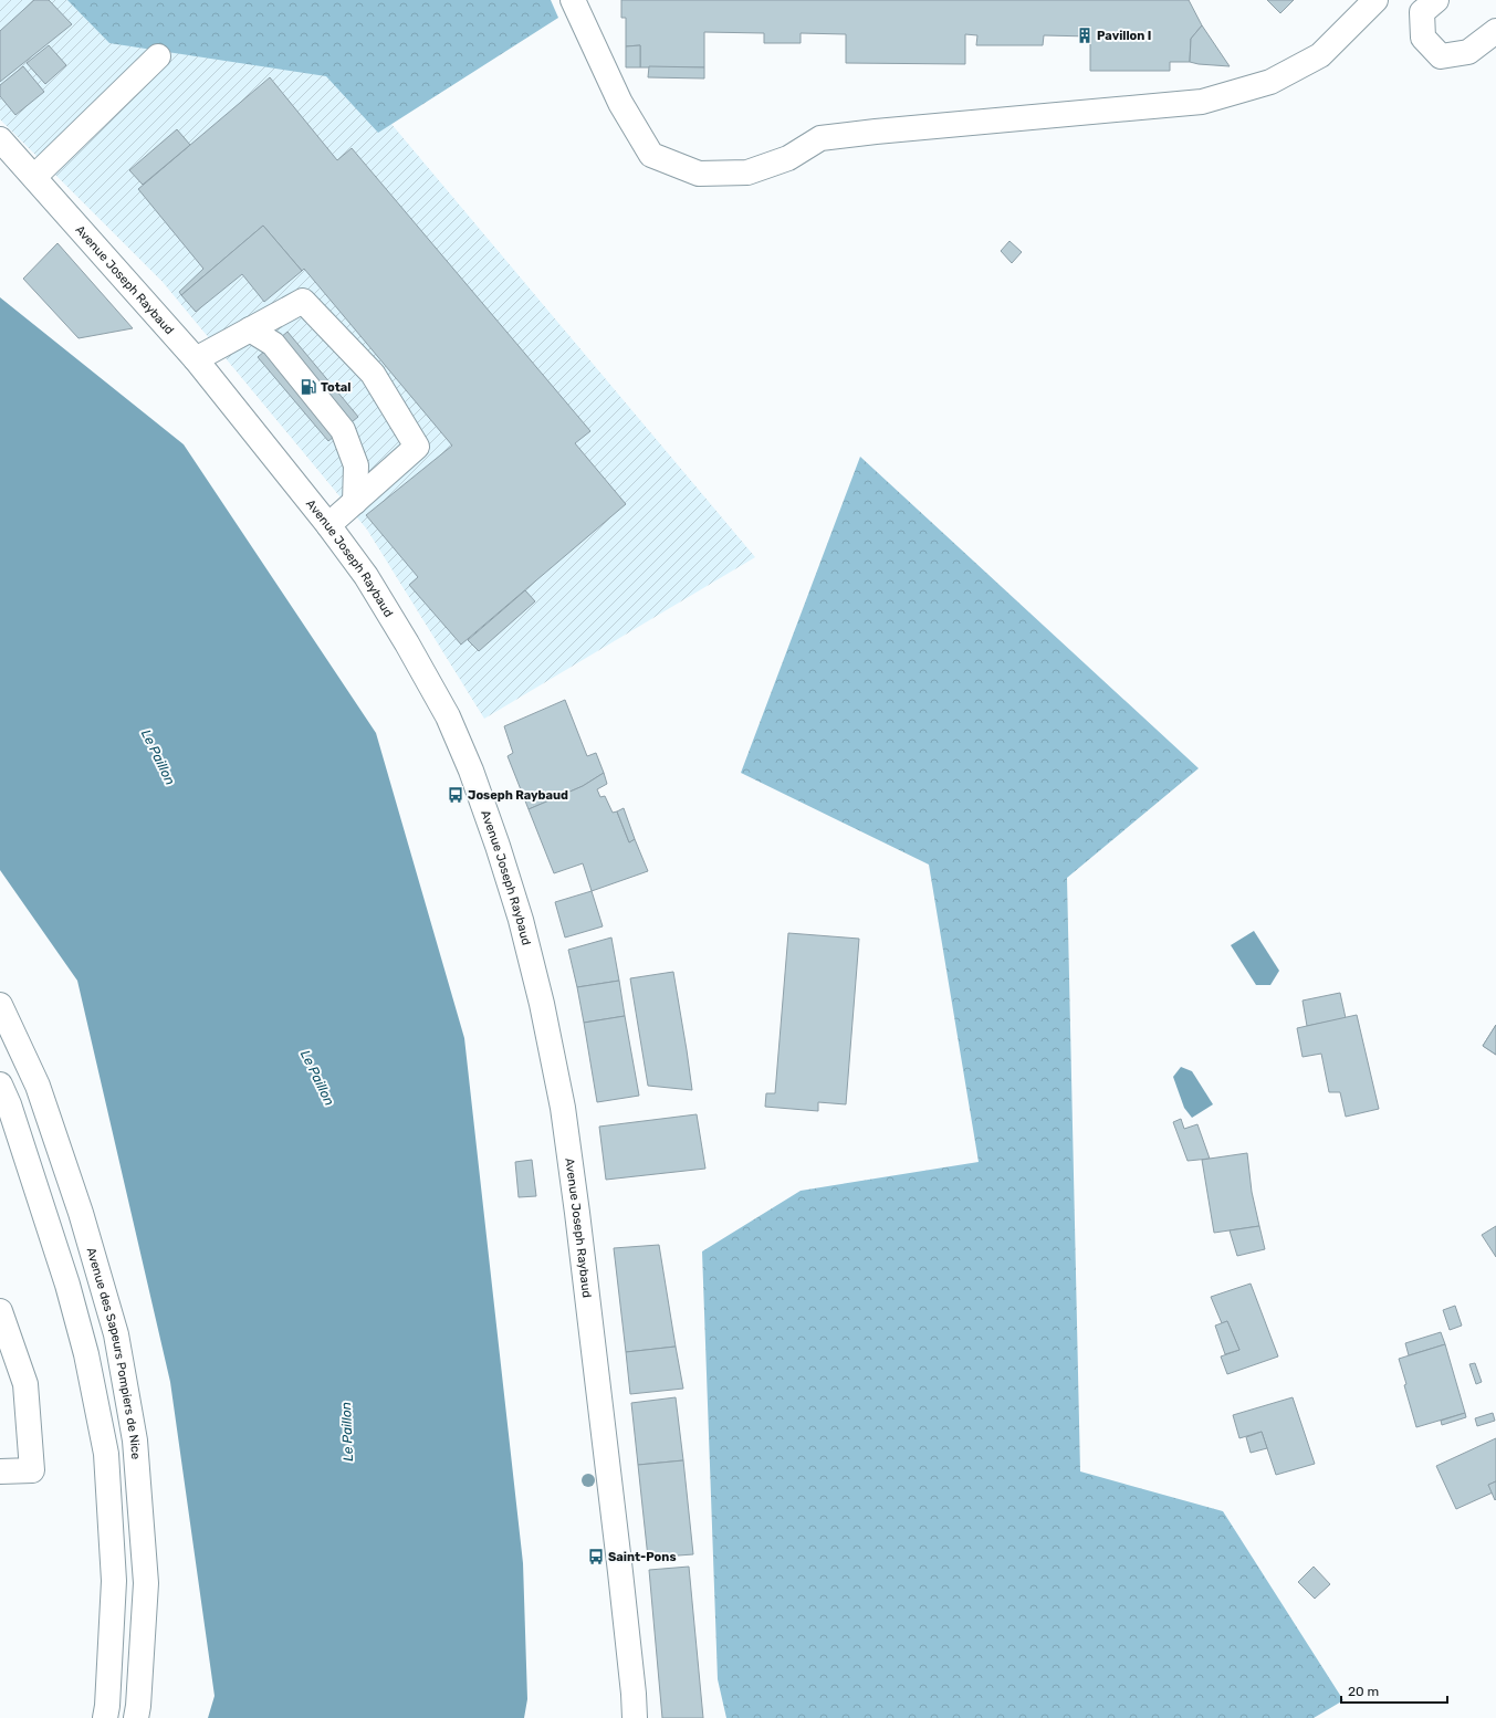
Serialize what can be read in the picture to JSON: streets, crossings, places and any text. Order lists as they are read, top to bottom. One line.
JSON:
{"streets":{"main road":["Avenue Joseph Raybaud","Avenue des Sapeurs Pompiers de Nice"]},"water":["Le Paillon"],"places":{"building":["Pavillon I"],"fuel station":["Total"],"bus stop":["Joseph Raybaud","Saint-Pons"]},"scale_bar":"20 m"}
